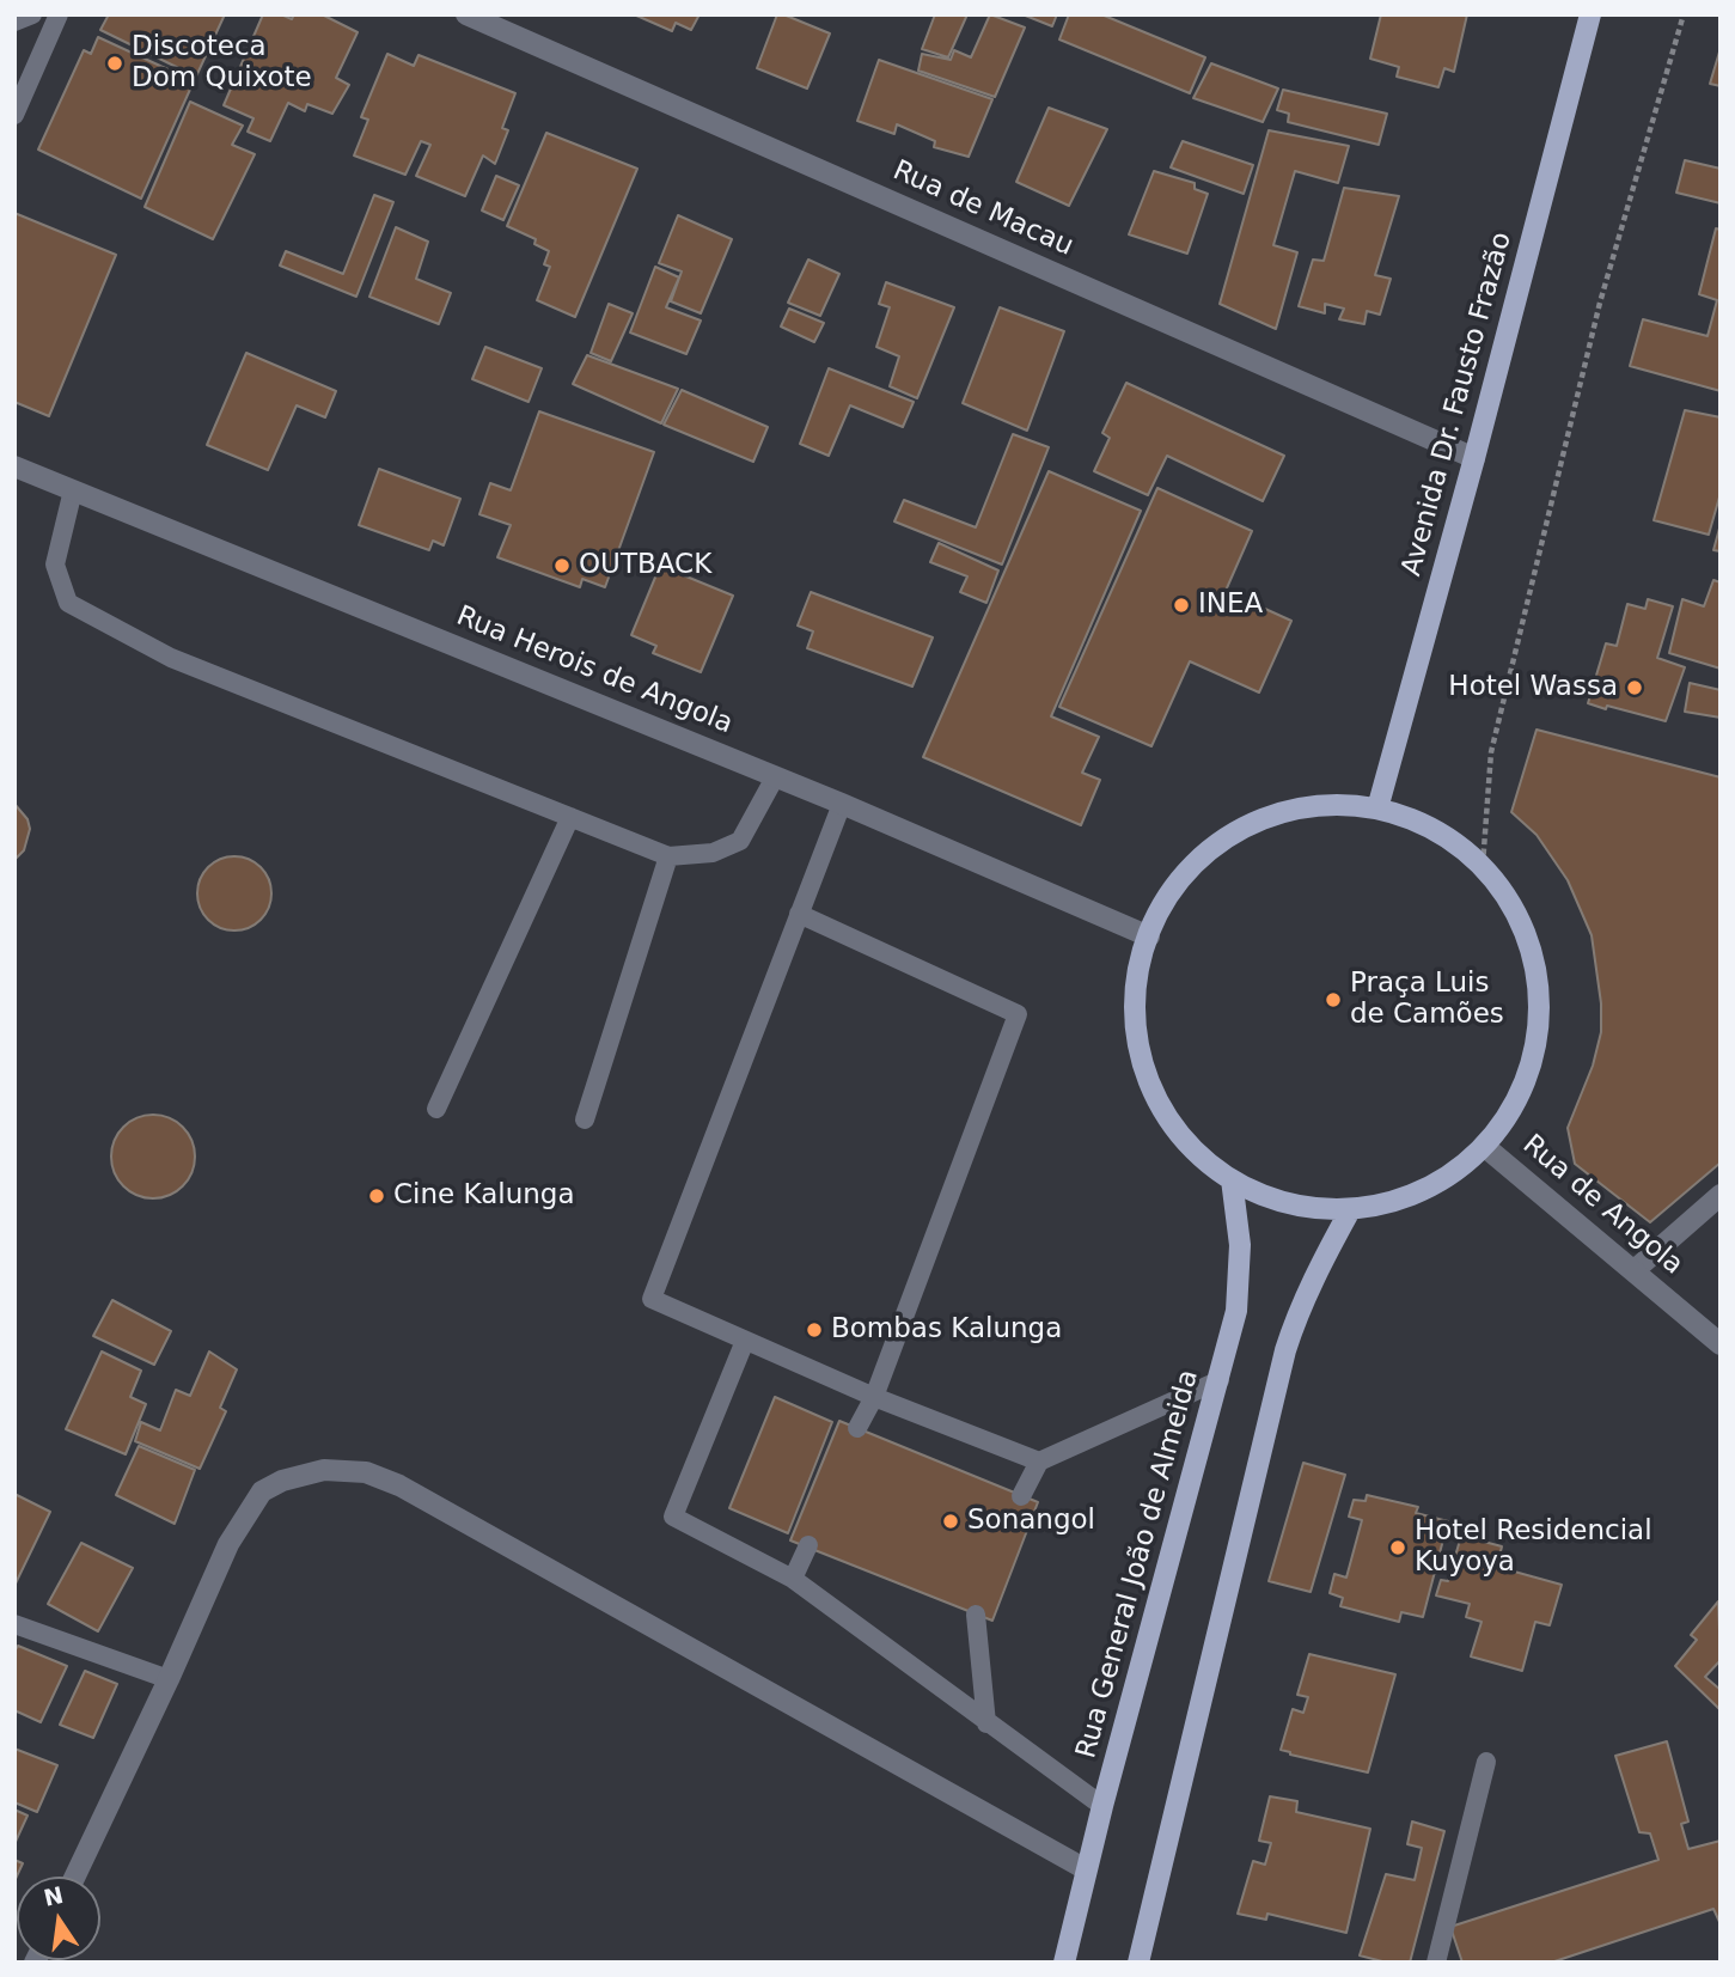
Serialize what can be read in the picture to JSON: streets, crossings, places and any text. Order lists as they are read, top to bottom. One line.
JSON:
{"streets":{"main road":["Avenida Dr. Fausto Frazão","Rua General João de Almeida"],"street":["Rua de Macau","Rua Herois de Angola","Rua de Angola"]},"crossings":[["Rua de Macau","Avenida Dr. Fausto Frazão"]],"places":["Discoteca Dom Quixote","OUTBACK","INEA","Hotel Wassa","Praça Luis de Camões","Cine Kalunga","Bombas Kalunga","Sonangol","Hotel Residencial Kuyoya"],"north":"top"}
